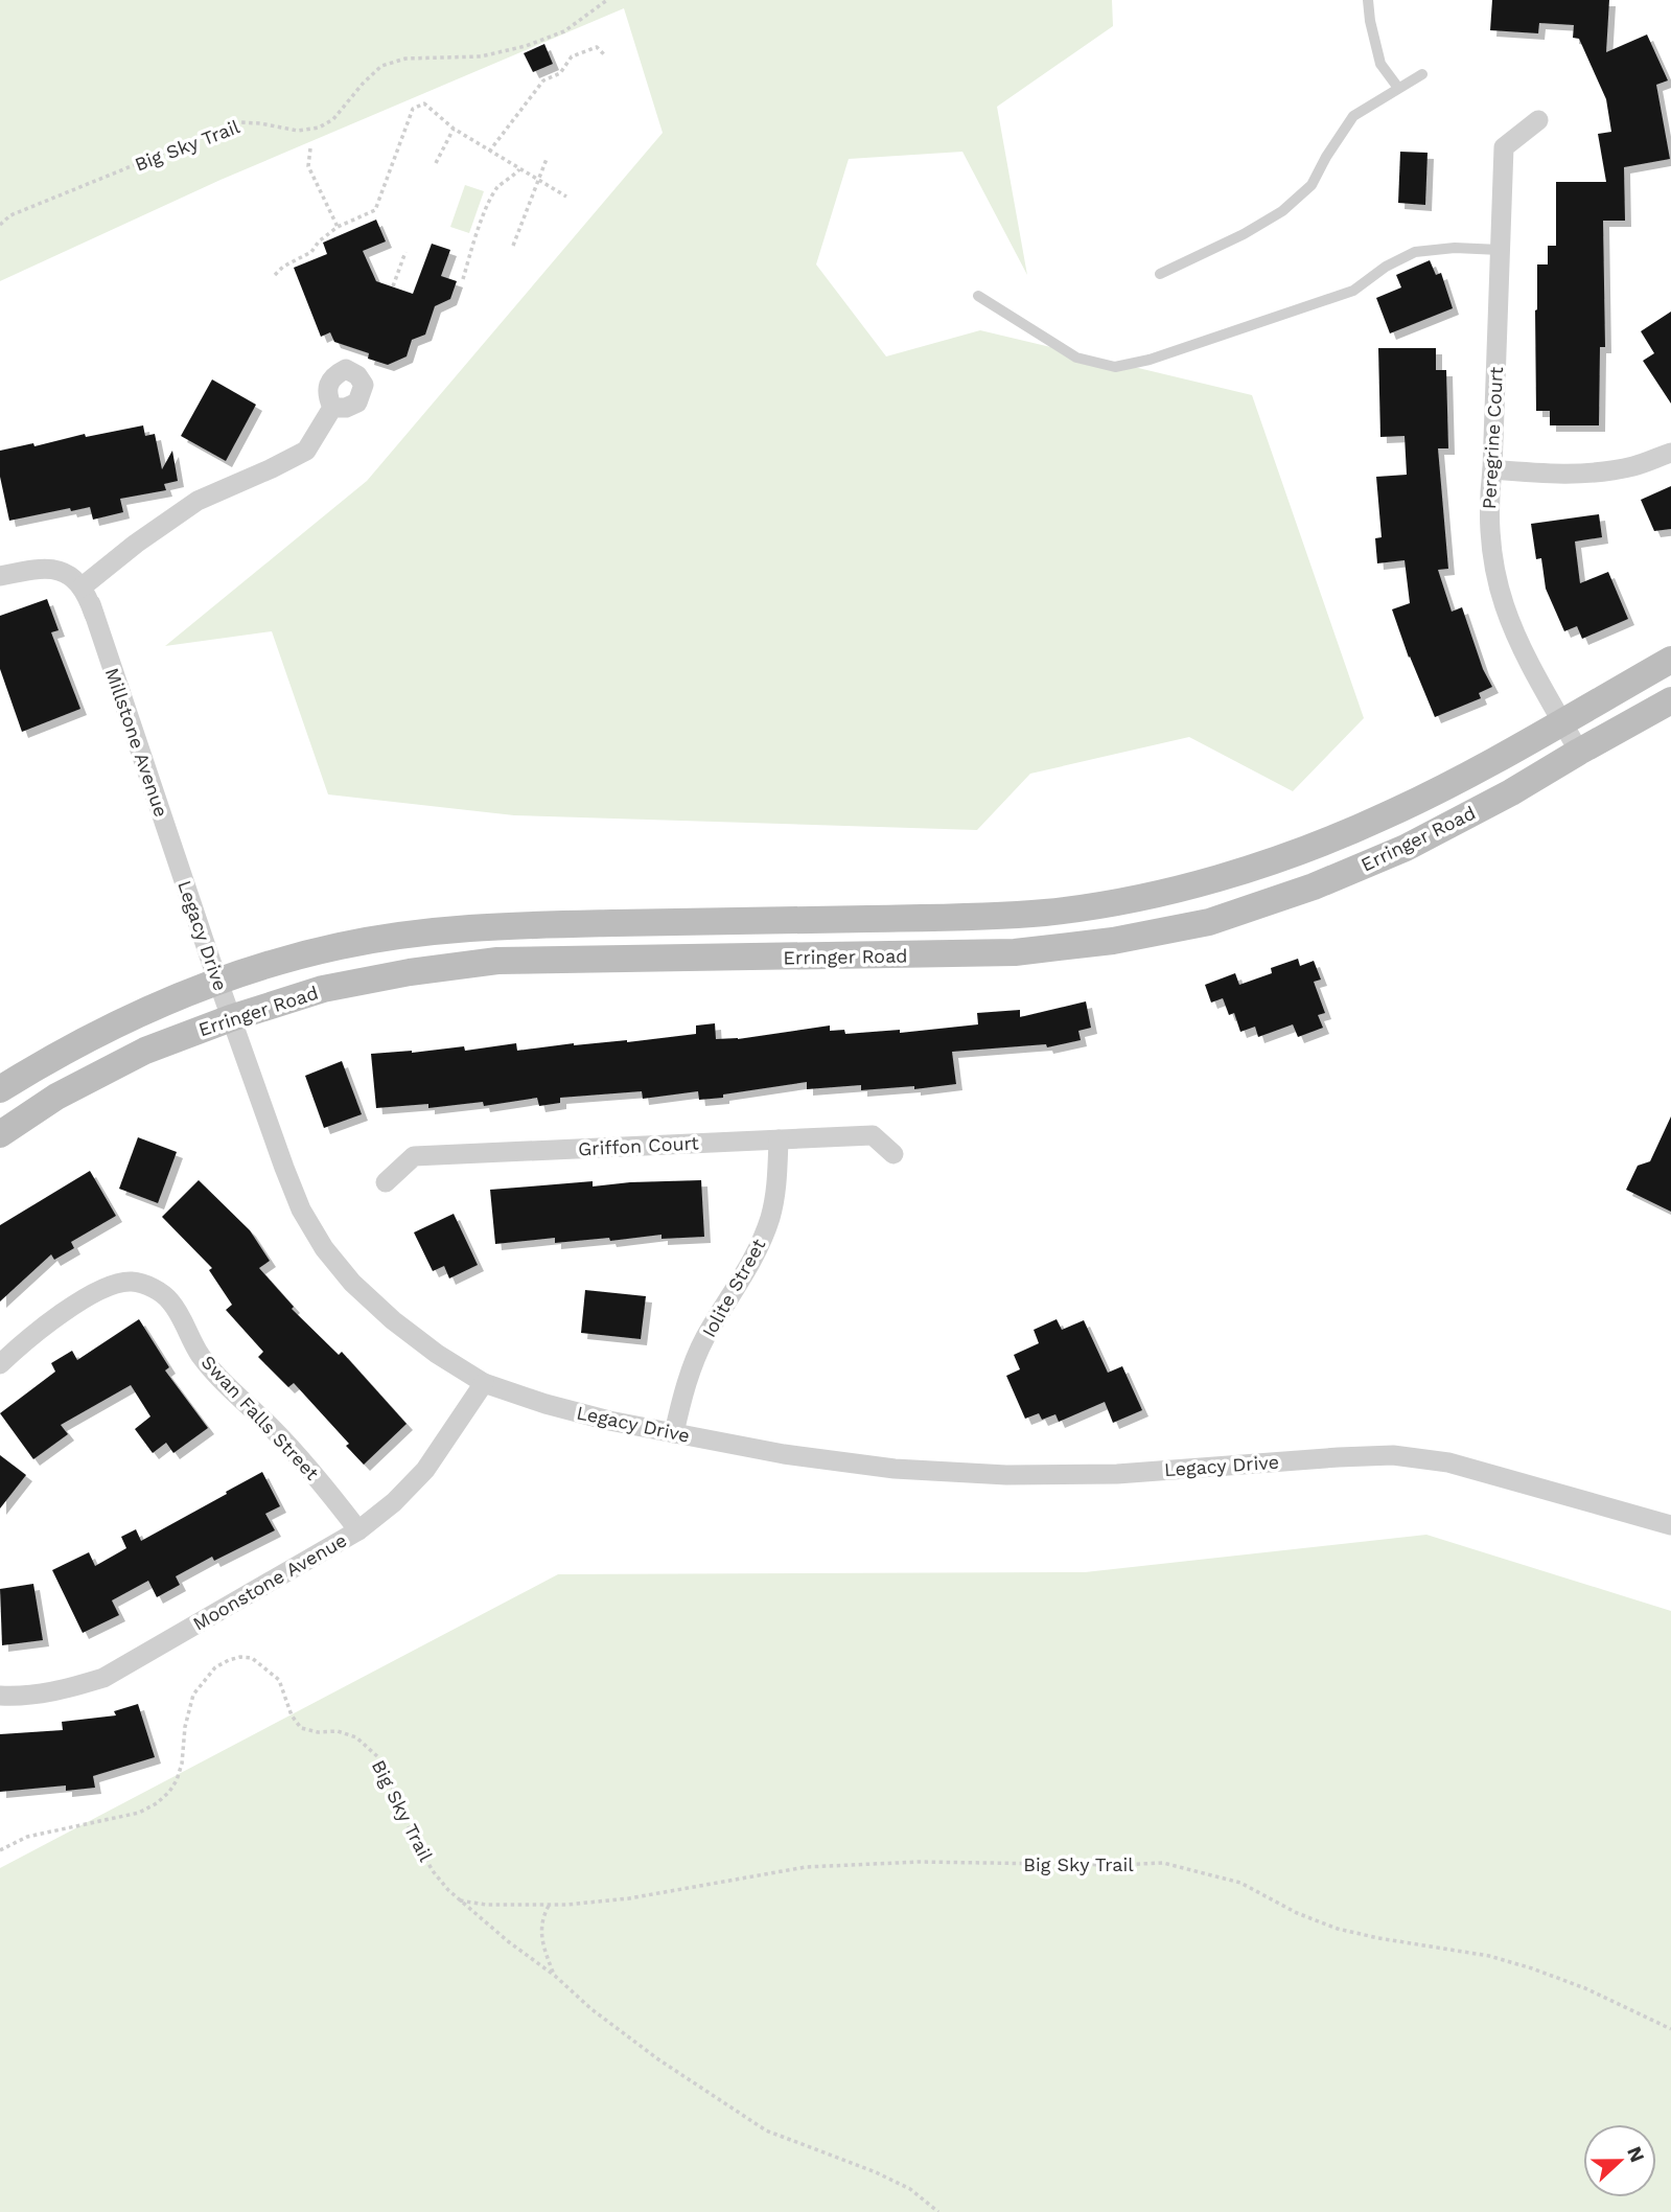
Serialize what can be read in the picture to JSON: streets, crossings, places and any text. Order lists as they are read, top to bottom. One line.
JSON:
{"streets":{"main road":["Erringer Road"],"street":["Peregrine Court","Millstone Avenue","Legacy Drive","Griffon Court","Iolite Street","Swan Falls Street","Moonstone Avenue"],"path":["Big Sky Trail"]},"crossings":[["Peregrine Court","Erringer Road"],["Millstone Avenue","Erringer Road"],["Millstone Avenue","Legacy Drive"],["Erringer Road","Legacy Drive"],["Legacy Drive","Iolite Street"],["Legacy Drive","Moonstone Avenue"],["Griffon Court","Iolite Street"],["Swan Falls Street","Moonstone Avenue"]],"north":"right"}
